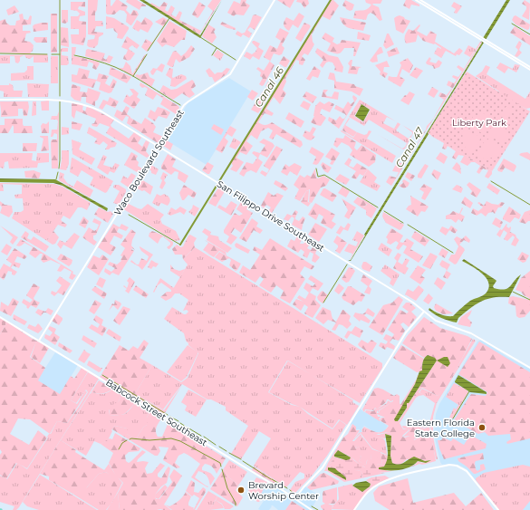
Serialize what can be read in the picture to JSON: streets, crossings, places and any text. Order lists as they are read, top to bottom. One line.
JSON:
{"streets":{"street":["Waco Boulevard Southeast","San Filippo Drive Southeast","Babcock Street Southeast"]},"crossings":[["Waco Boulevard Southeast","San Filippo Drive Southeast"],["Waco Boulevard Southeast","Babcock Street Southeast"]],"water":["Canal 46","Canal 47"],"parks":["Liberty Park"],"places":["Eastern Florida State College","Brevard Worship Center"]}
